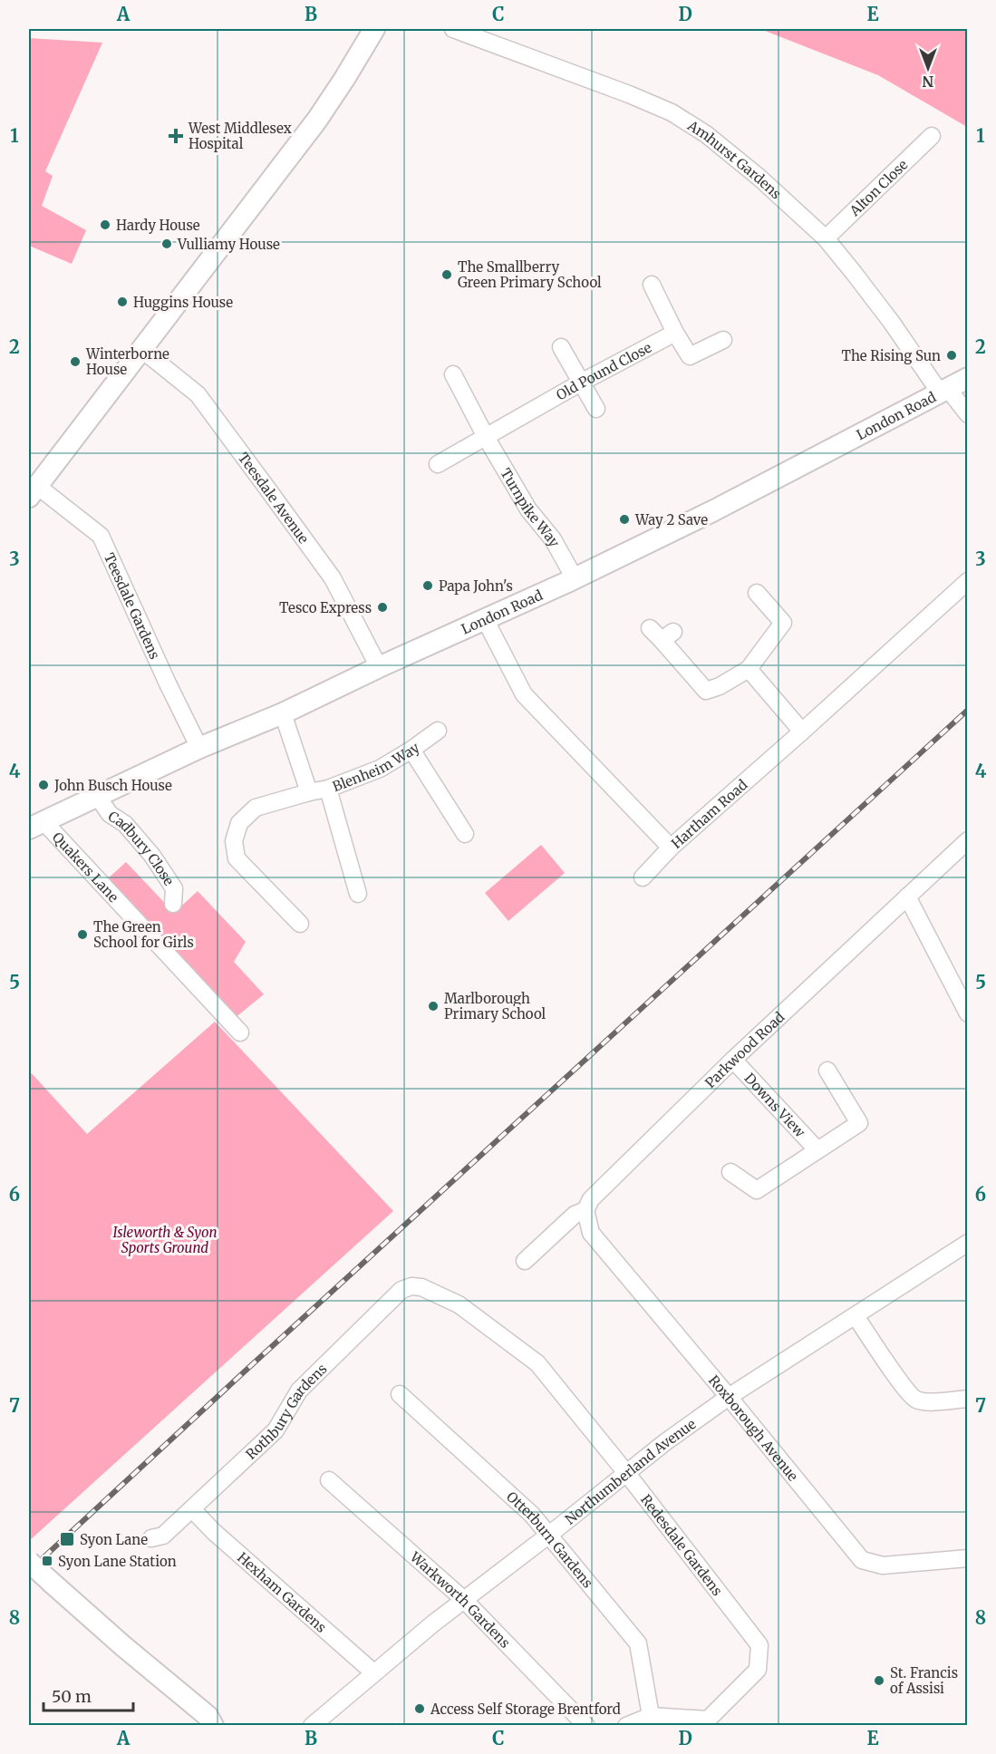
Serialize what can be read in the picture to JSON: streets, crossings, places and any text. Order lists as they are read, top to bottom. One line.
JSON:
{"streets":{"main road":["London Road"],"street":["Amhurst Gardens","Alton Close","Old Pound Close","Teesdale Avenue","Turnpike Way","Teesdale Gardens","Blenheim Way","Hartham Road","Cadbury Close","Quakers Lane","Parkwood Road","Downs View","Rothbury Gardens","Roxborough Avenue","Northumberland Avenue","Otterburn Gardens","Redesdale Gardens","Hexham Gardens","Warkworth Gardens"]},"crossings":[["Amhurst Gardens","Alton Close"],["Amhurst Gardens","London Road"],["Old Pound Close","Turnpike Way"],["London Road","Teesdale Avenue"],["London Road","Turnpike Way"],["London Road","Teesdale Gardens"],["London Road","Hartham Road"],["London Road","Cadbury Close"],["London Road","Quakers Lane"],["Parkwood Road","Downs View"],["Parkwood Road","Roxborough Avenue"],["Rothbury Gardens","Redesdale Gardens"],["Rothbury Gardens","Hexham Gardens"],["Roxborough Avenue","Northumberland Avenue"],["Northumberland Avenue","Otterburn Gardens"],["Northumberland Avenue","Redesdale Gardens"],["Northumberland Avenue","Hexham Gardens"],["Northumberland Avenue","Warkworth Gardens"],["Otterburn Gardens","Redesdale Gardens"]],"parks":["Isleworth & Syon Sports Ground"],"places":{"health":["West Middlesex Hospital"],"other":["Hardy House","Vulliamy House","The Smallberry Green Primary School","Huggins House","The Rising Sun","Winterborne House","Way 2 Save","Papa John's","Tesco Express","John Busch House","The Green School for Girls","Marlborough Primary School","St. Francis of Assisi","Access Self Storage Brentford"],"transit":["Syon Lane","Syon Lane Station"]},"scale_bar":"50 m","north":"bottom","grid":{"columns":["A","B","C","D","E"],"rows":["1","2","3","4","5","6","7","8"]}}
